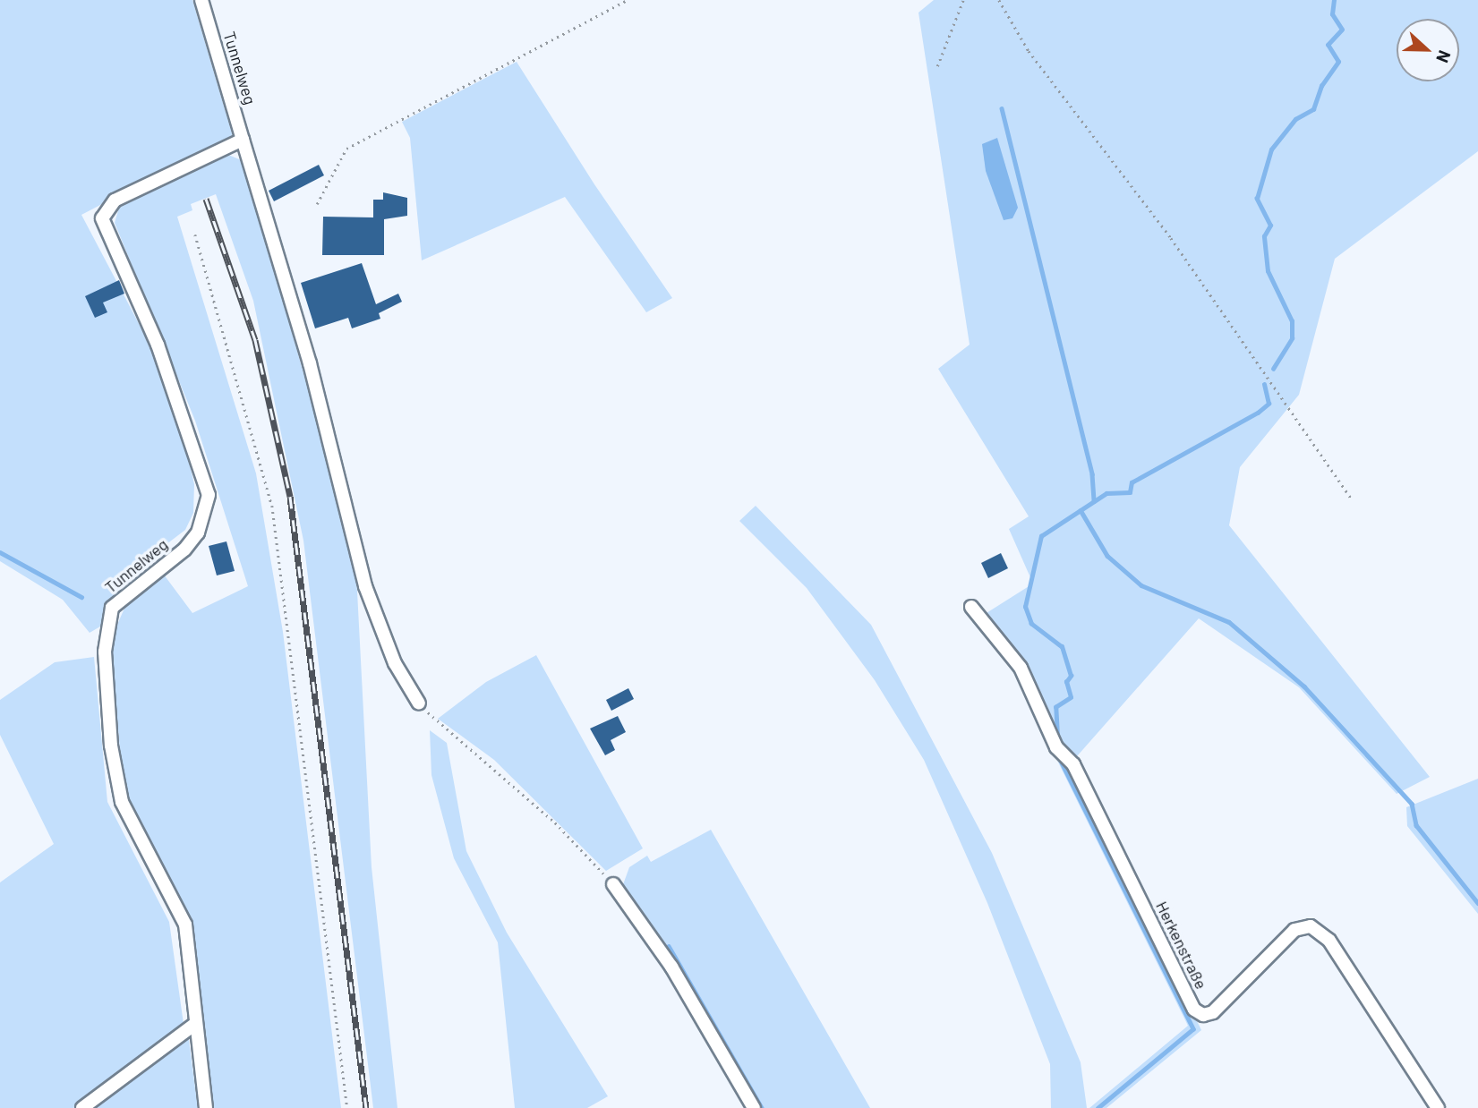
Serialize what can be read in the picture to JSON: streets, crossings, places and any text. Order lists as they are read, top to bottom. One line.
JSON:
{"streets":{"street":["Tunnelweg","Herkenstraße"]},"north":"right"}
